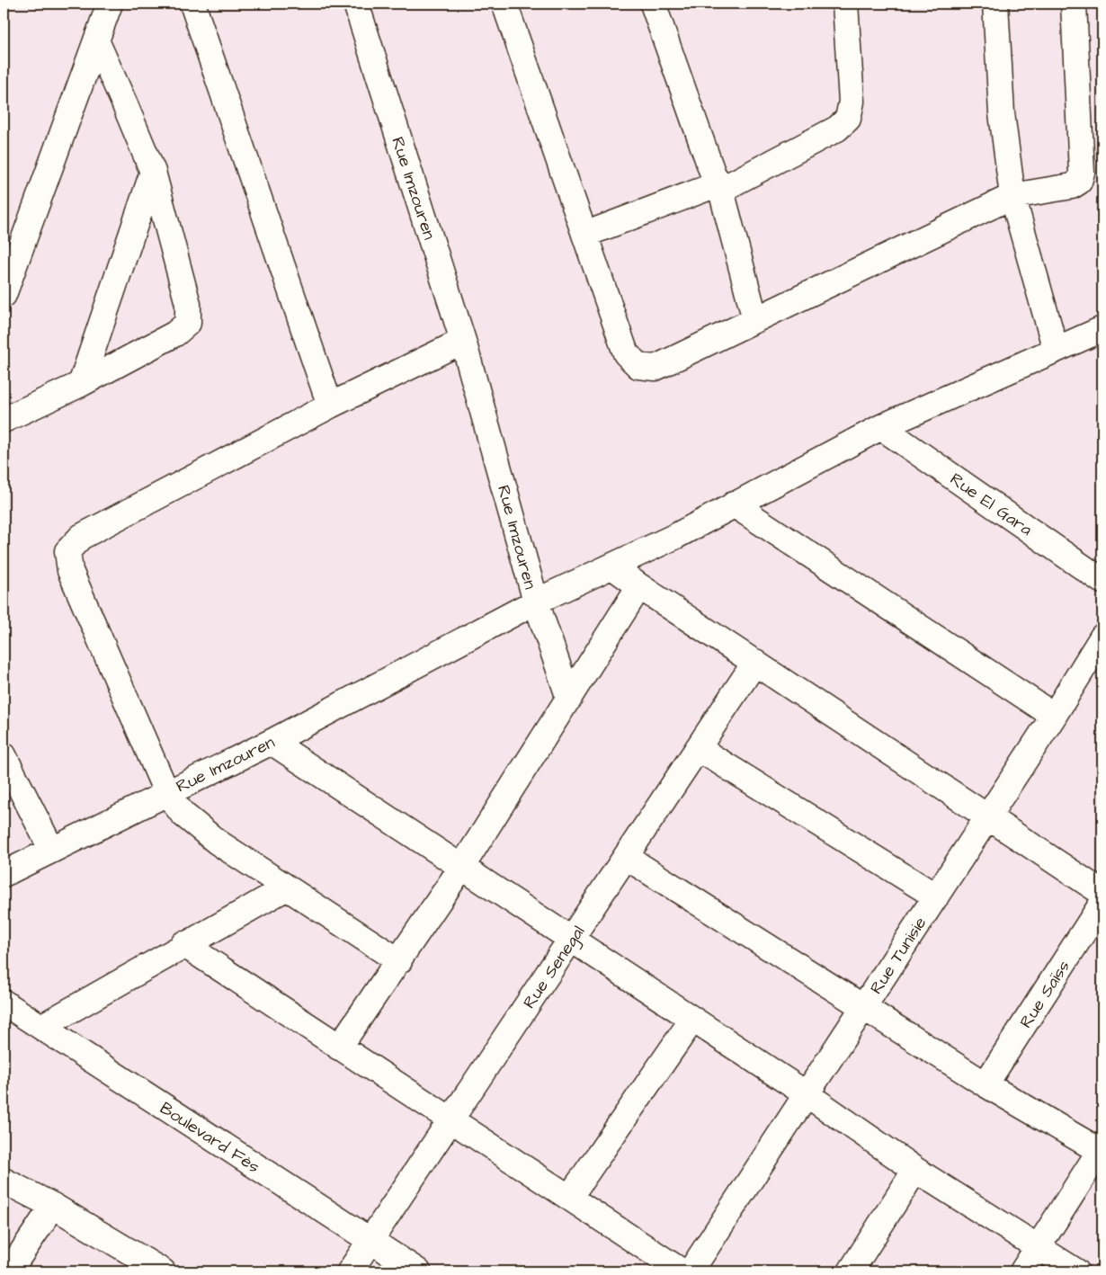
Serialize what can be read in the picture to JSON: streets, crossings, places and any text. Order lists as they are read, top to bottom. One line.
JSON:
{"streets":{"street":["Rue Imzouren","Rue El Gara","Rue Tunisie","Rue Senegal","Rue Saïss","Boulevard Fès"]},"crossings":[["Rue Senegal","Boulevard Fès"]]}
